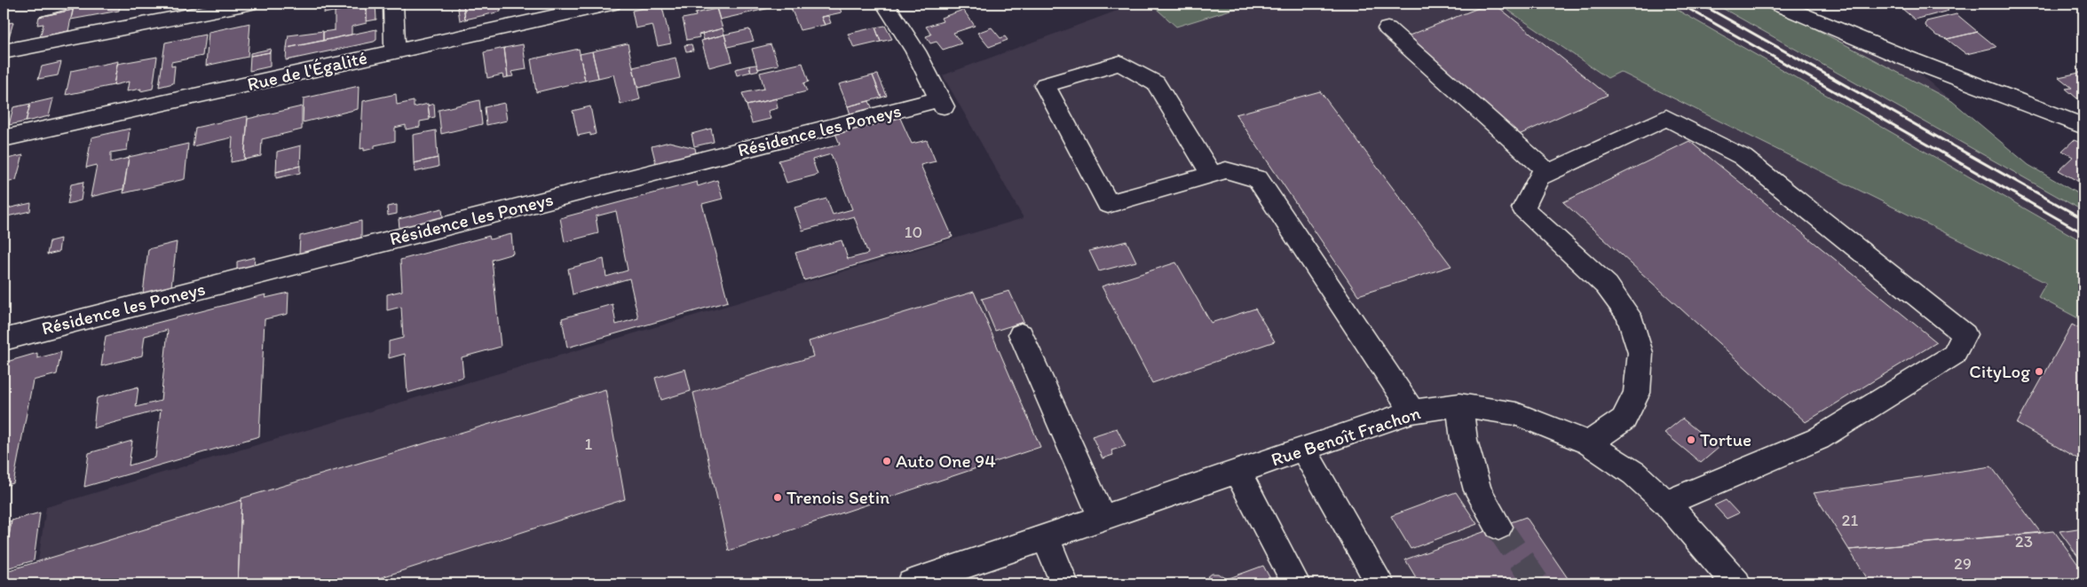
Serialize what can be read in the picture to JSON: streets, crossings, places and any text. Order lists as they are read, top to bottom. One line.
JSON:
{"streets":{"street":["Rue de l'Égalité","Résidence les Poneys","Rue Benoît Frachon"]},"places":["CityLog","Tortue","Auto One 94","Trenois Setin"],"house_numbers":["10","1","21","23","29"]}
